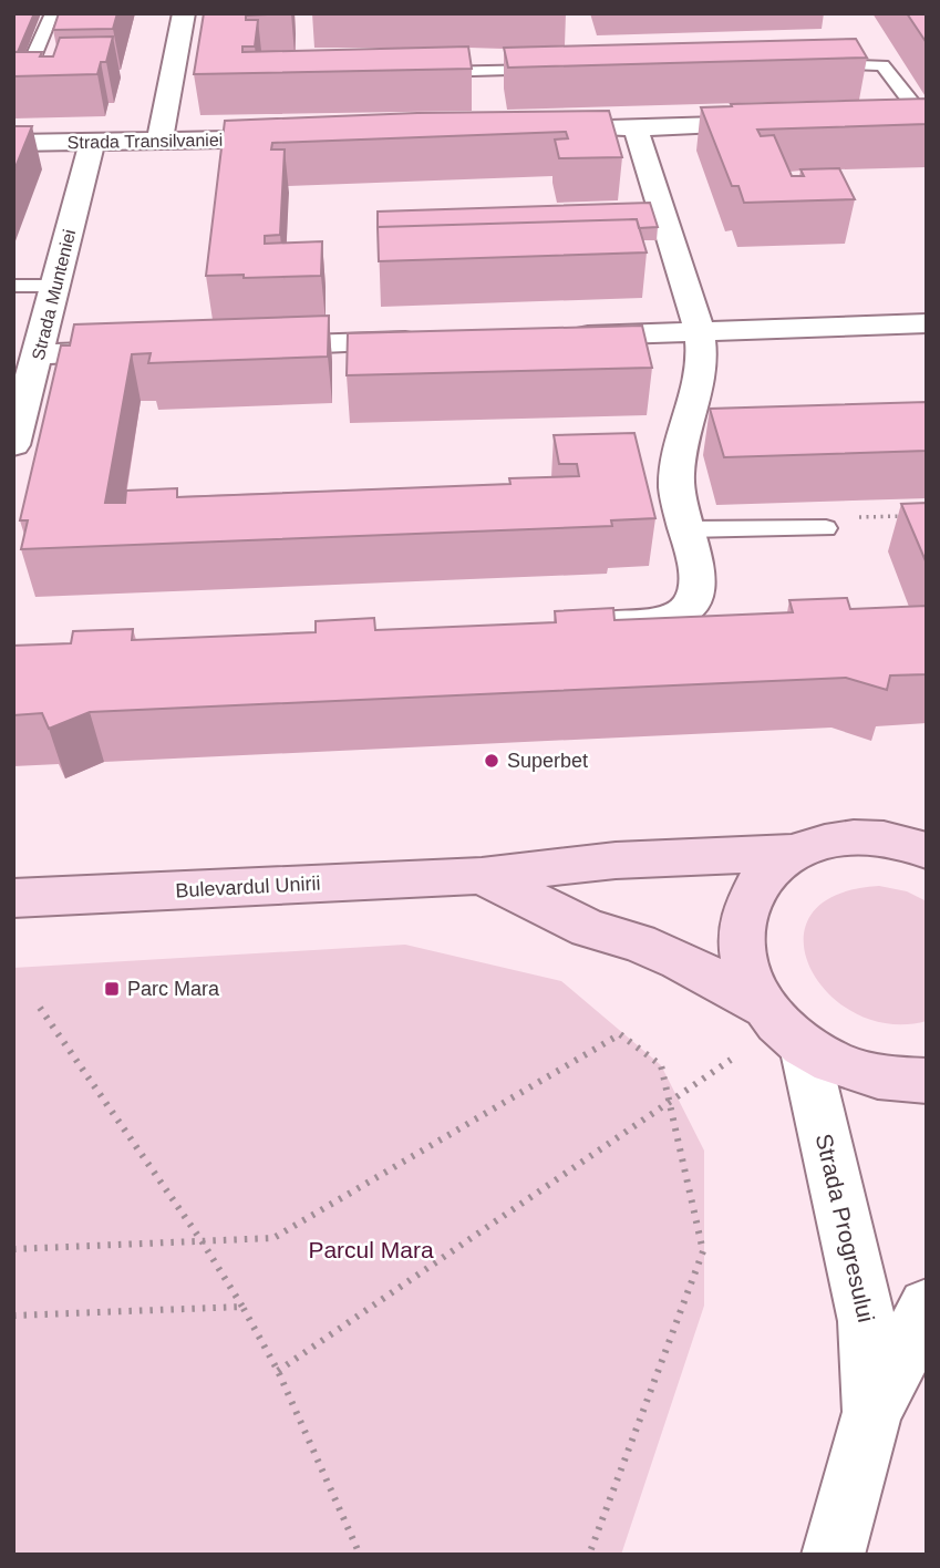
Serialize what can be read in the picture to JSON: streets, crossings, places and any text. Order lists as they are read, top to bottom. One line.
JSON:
{"streets":{"main road":["Bulevardul Unirii"],"street":["Strada Transilvaniei","Strada Munteniei","Strada Progresului"]},"crossings":[["Strada Transilvaniei","Strada Munteniei"],["Bulevardul Unirii","Strada Progresului"]],"parks":["Parcul Mara"],"places":{"other":["Superbet"],"transit":["Parc Mara"]}}
